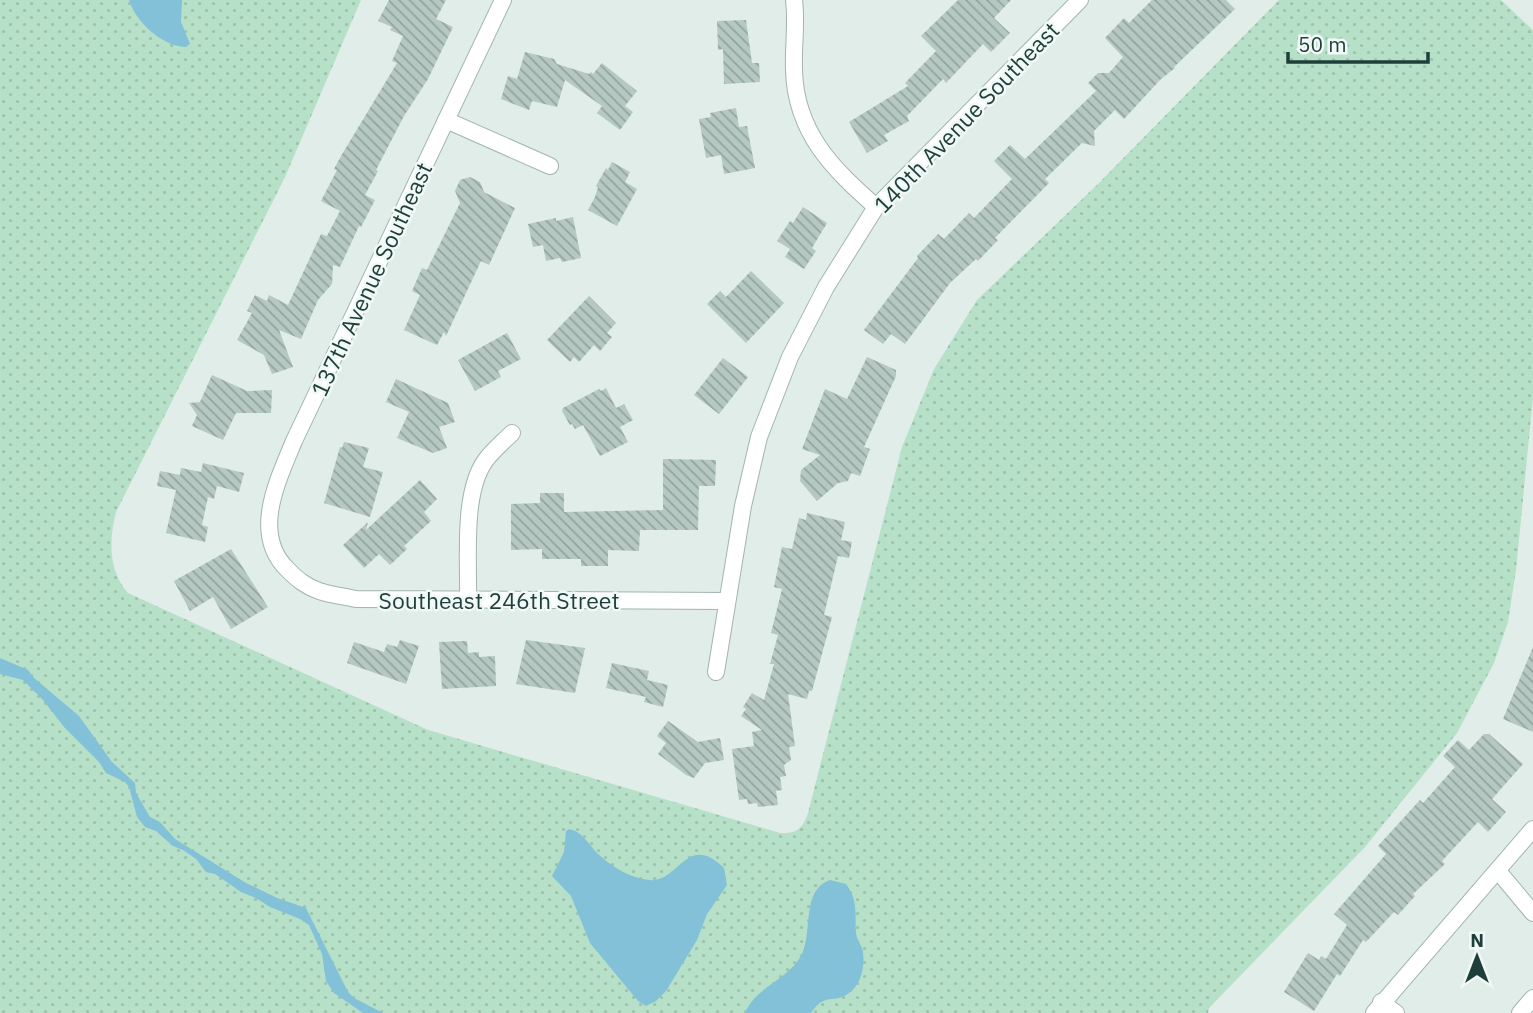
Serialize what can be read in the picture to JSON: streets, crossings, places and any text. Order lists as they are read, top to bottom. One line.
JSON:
{"streets":{"street":["140th Avenue Southeast","137th Avenue Southeast","Southeast 246th Street"]},"crossings":[["140th Avenue Southeast","Southeast 246th Street"],["137th Avenue Southeast","Southeast 246th Street"]],"scale_bar":"50 m","north":"top"}
